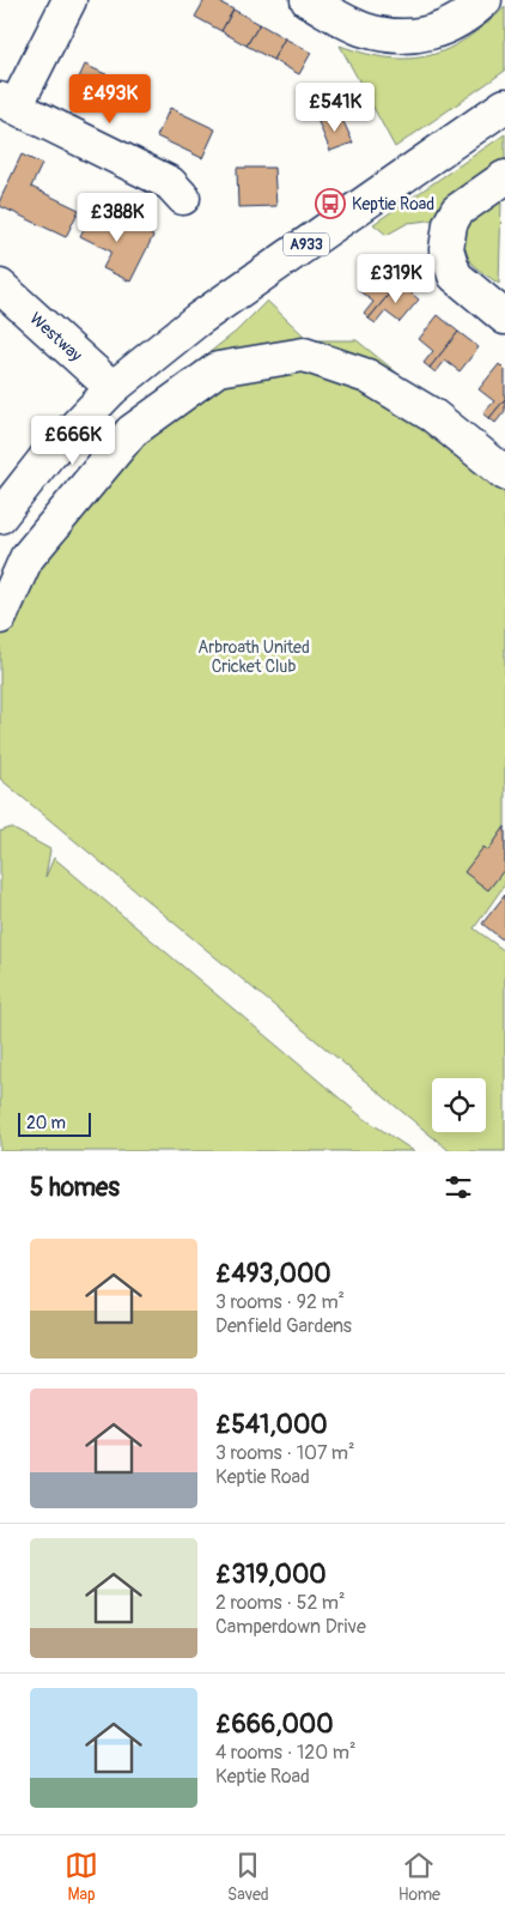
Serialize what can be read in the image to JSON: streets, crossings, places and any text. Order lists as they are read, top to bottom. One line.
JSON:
{"streets":{"main road":["A933","Westway"]},"crossings":[["A933","Westway"]],"parks":["Arbroath United Cricket Club"],"places":{"bus stop":["Keptie Road"]},"scale_bar":"20 m","page":{"price":["£493K","£541K","£388K","£319K","£666K"],"scale":"20 m","heading":"5 homes","list":[{"name":"£493,000","note":"3 rooms · 92 m² · Denfield Gardens"},{"name":"£541,000","note":"3 rooms · 107 m² · Keptie Road"},{"name":"£319,000","note":"2 rooms · 52 m² · Camperdown Drive"},{"name":"£666,000","note":"4 rooms · 120 m² · Keptie Road"}],"tabs":["Map","Saved","Home"]}}
